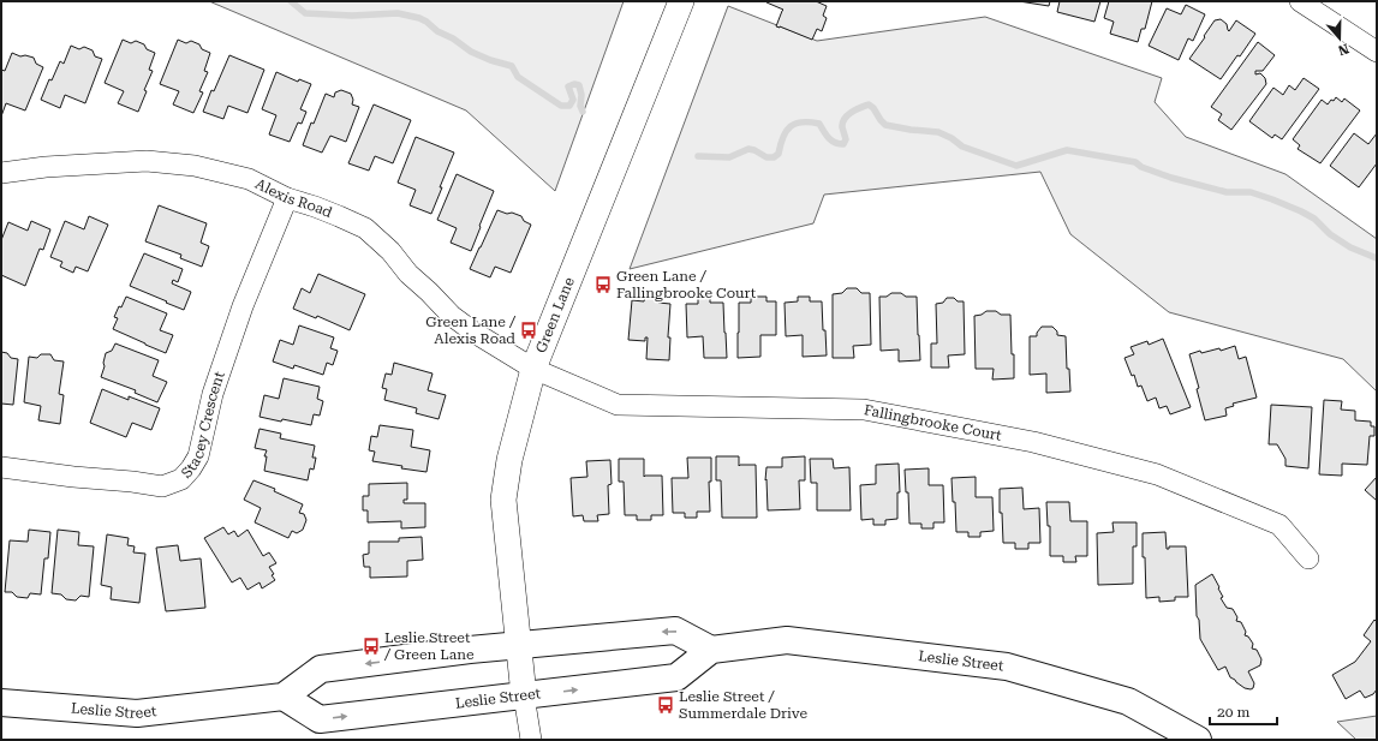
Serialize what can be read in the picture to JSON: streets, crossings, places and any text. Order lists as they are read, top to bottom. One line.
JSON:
{"streets":{"main road":["Leslie Street"],"street":["Alexis Road","Green Lane","Stacey Crescent","Fallingbrooke Court"]},"crossings":[["Alexis Road","Green Lane"],["Alexis Road","Stacey Crescent"],["Alexis Road","Fallingbrooke Court"],["Green Lane","Fallingbrooke Court"],["Green Lane","Leslie Street"]],"places":{"bus stop":["Green Lane / Fallingbrooke Court","Green Lane / Alexis Road","Leslie Street / Green Lane","Leslie Street / Summerdale Drive"]},"scale_bar":"20 m","north":"bottom"}
